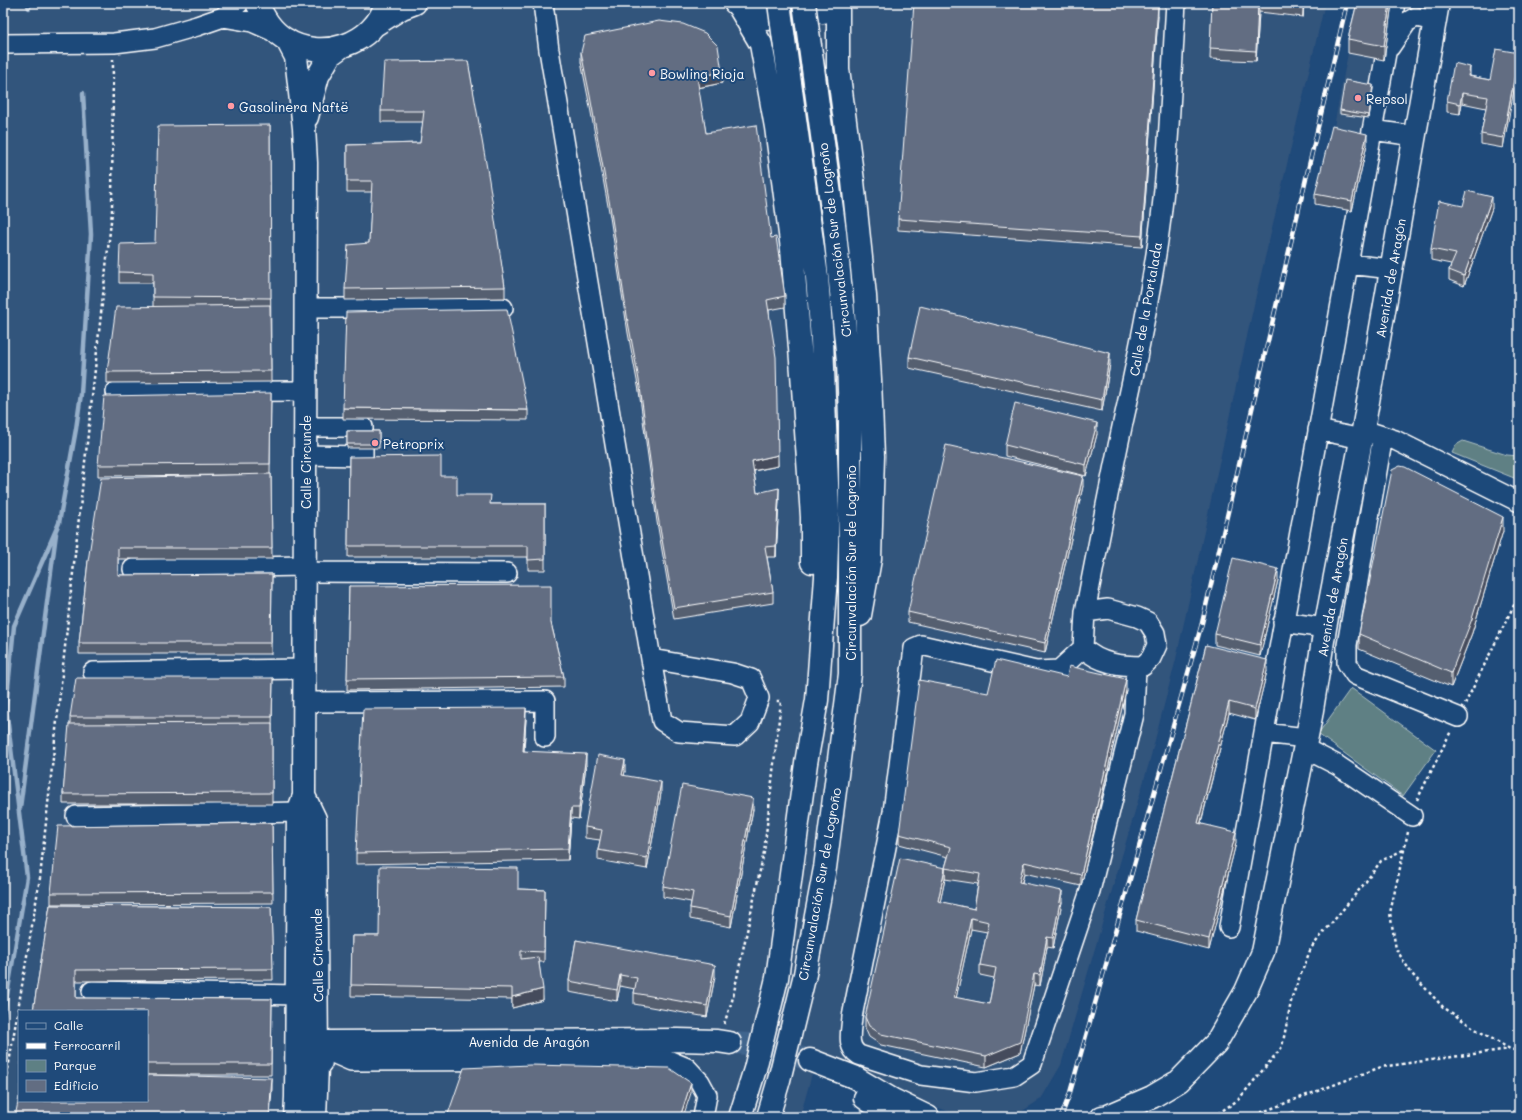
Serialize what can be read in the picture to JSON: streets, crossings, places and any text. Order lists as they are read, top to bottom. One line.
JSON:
{"streets":{"main road":["Circunvalación Sur de Logroño","Avenida de Aragón","Calle Circunde"],"street":["Calle de la Portalada"]},"crossings":[["Avenida de Aragón","Calle Circunde"]],"places":["Bowling Rioja","Repsol","Gasolinera Naftë","Petroprix"],"legend":["Calle","Ferrocarril","Parque","Edificio"]}
